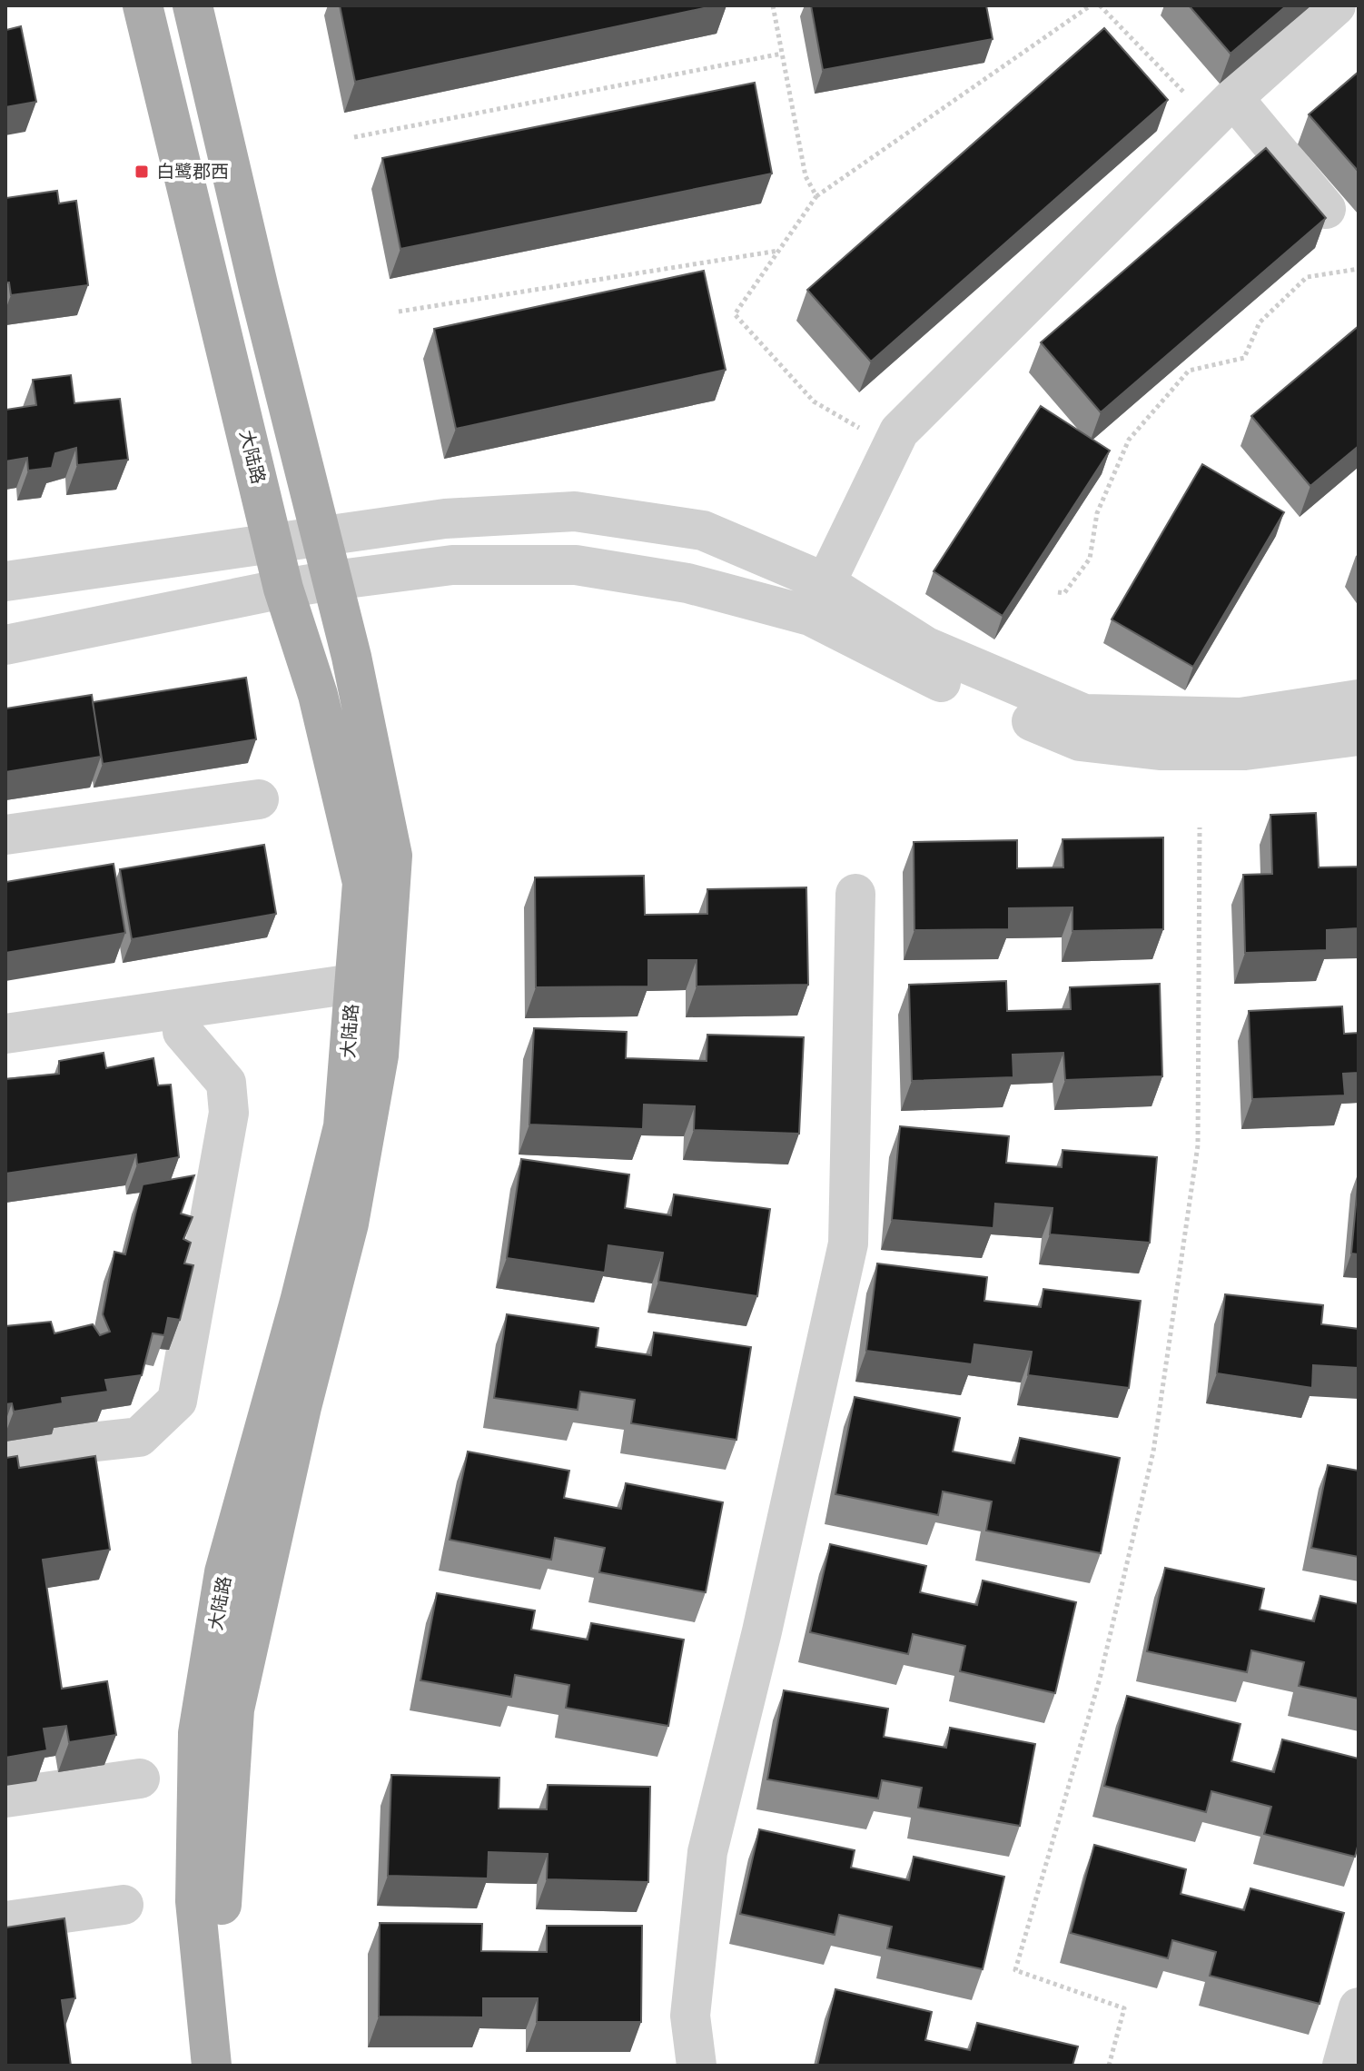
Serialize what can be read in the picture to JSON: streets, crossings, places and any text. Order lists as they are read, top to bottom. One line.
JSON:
{"streets":{"main road":["大陆路"]},"places":{"transit":["白鹭郡西"]}}
